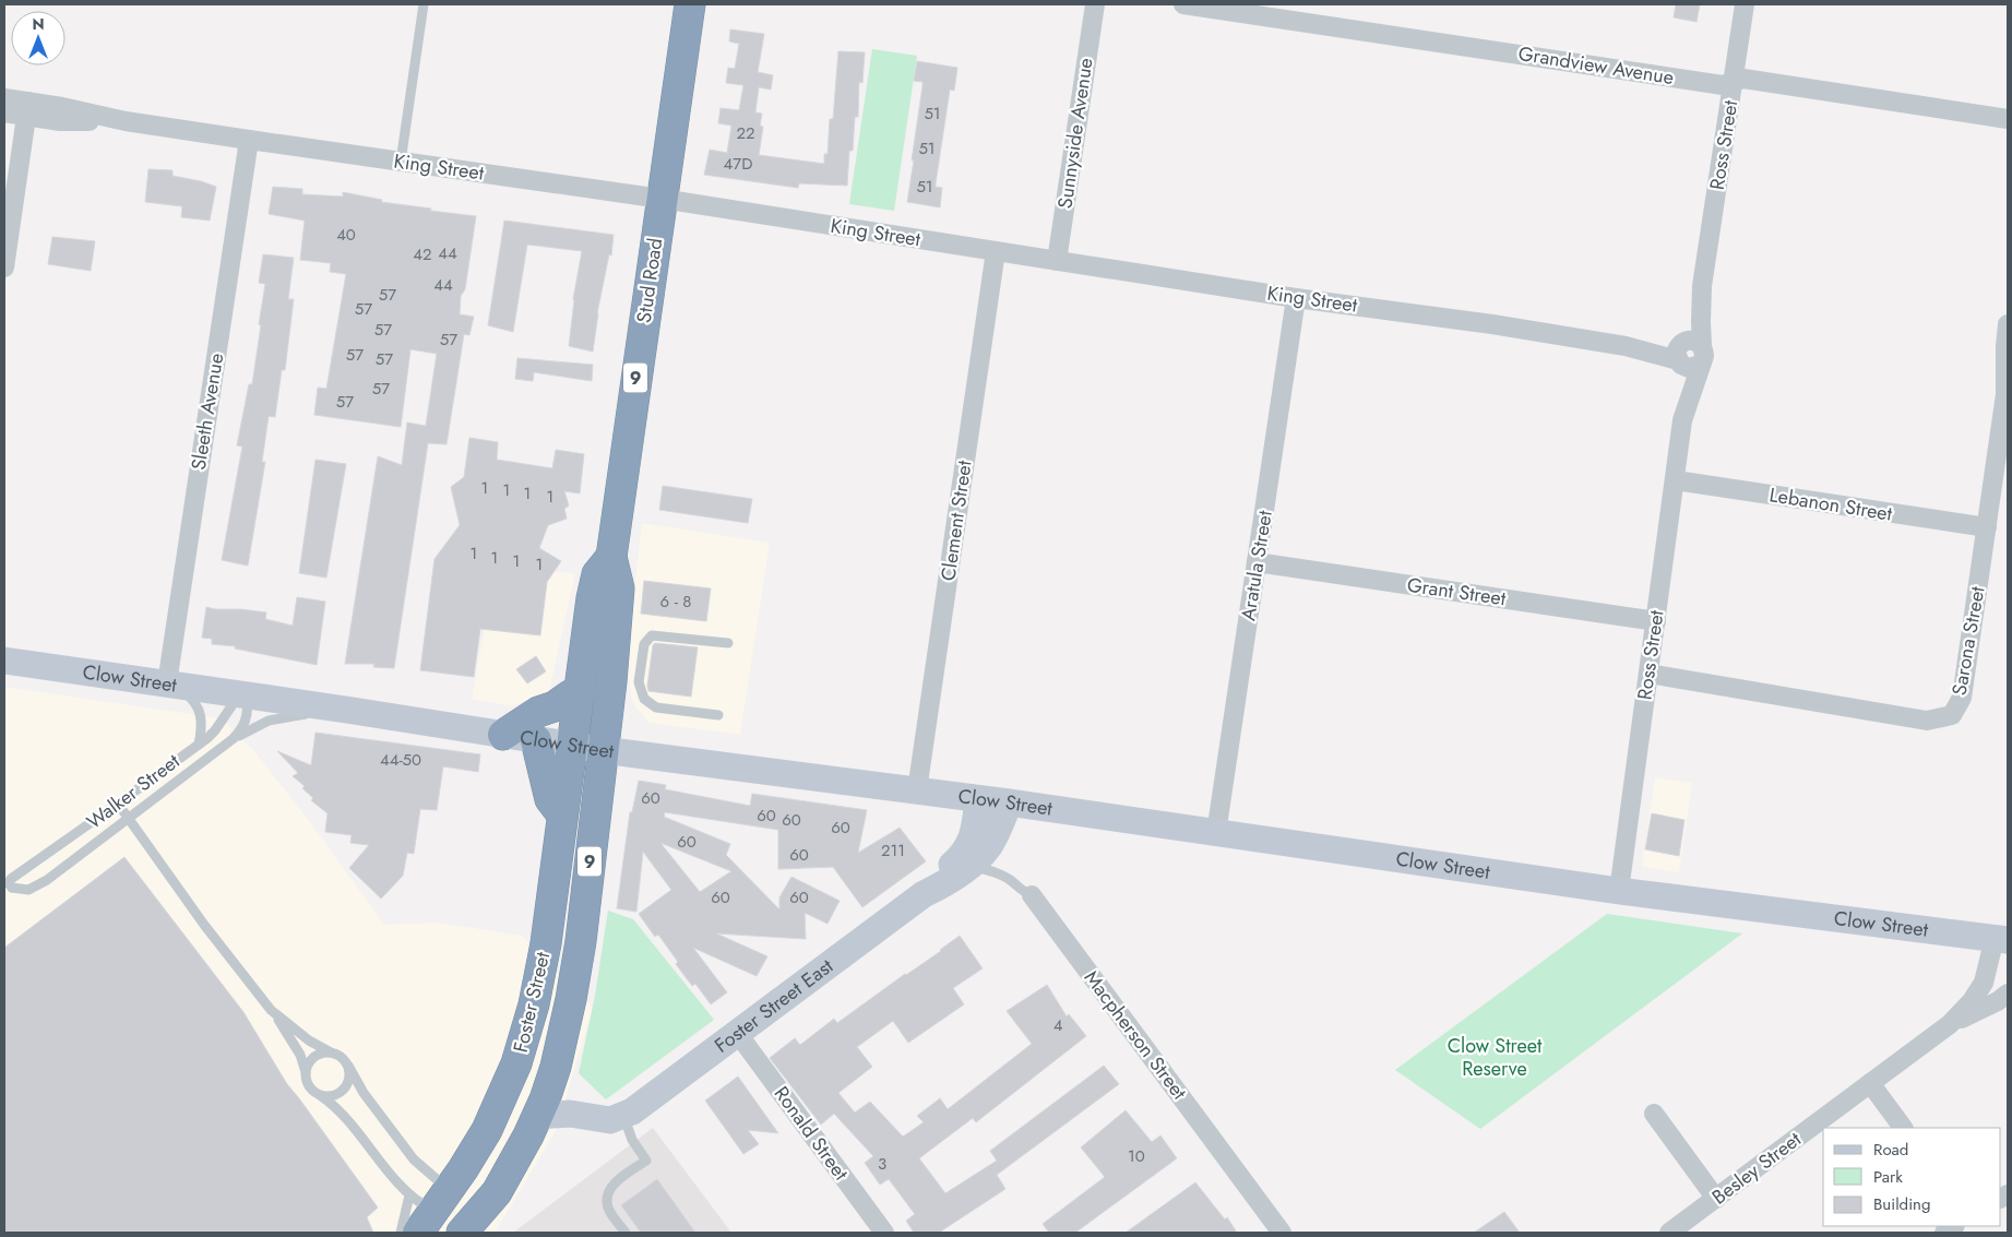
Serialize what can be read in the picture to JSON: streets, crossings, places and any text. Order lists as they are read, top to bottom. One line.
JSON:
{"streets":{"highway":["Stud Road","9","Foster Street"],"main road":["Clow Street","Foster Street East"],"street":["Grandview Avenue","Sunnyside Avenue","Ross Street","King Street","Sleeth Avenue","Lebanon Street","Clement Street","Aratula Street","Grant Street","Sarona Street","Macpherson Street","Ronald Street","Besley Street"],"lane":["Walker Street"]},"crossings":[["Grandview Avenue","Ross Street"],["Sunnyside Avenue","King Street"],["Ross Street","King Street"],["Ross Street","Lebanon Street"],["Ross Street","Grant Street"],["Ross Street","Sarona Street"],["Ross Street","Clow Street"],["King Street","Stud Road"],["King Street","Sleeth Avenue"],["King Street","Clement Street"],["King Street","Aratula Street"],["Stud Road","Clow Street"],["Stud Road","Foster Street"],["Sleeth Avenue","Clow Street"],["Lebanon Street","Sarona Street"],["Clement Street","Clow Street"],["Aratula Street","Grant Street"],["Aratula Street","Clow Street"],["Clow Street","Walker Street"],["Clow Street","Foster Street"],["Clow Street","Foster Street East"],["Clow Street","Besley Street"],["Foster Street East","Macpherson Street"],["Foster Street East","Ronald Street"]],"parks":["Clow Street Reserve"],"house_numbers":["51","22","51","47D","51","40","44","42","44","57","57","57","57","57","57","57","57","1","1","1","1","1","1","1","1","6 - 8","44-50","60","60","60","60","60","211","60","60","60","4","10","3"],"legend":["Road","Park","Building"],"north":"top"}
